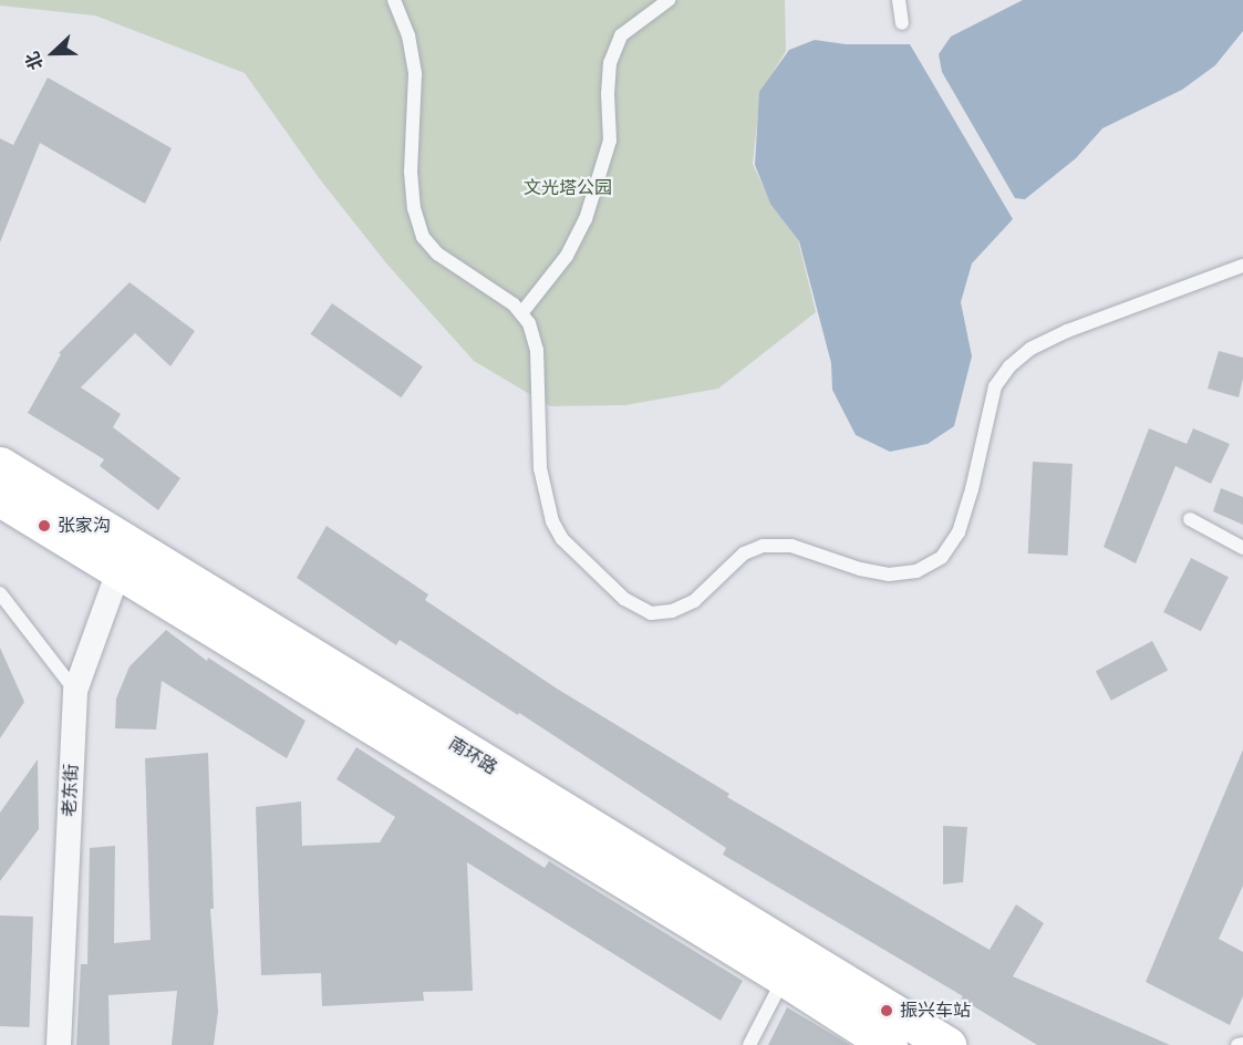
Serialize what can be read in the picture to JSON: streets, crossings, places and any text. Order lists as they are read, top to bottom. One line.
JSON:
{"streets":{"main road":["南环路"],"street":["老东街"]},"crossings":[["南环路","老东街"]],"parks":["文光塔公园"],"places":["张家沟","振兴车站"],"north":"left"}
